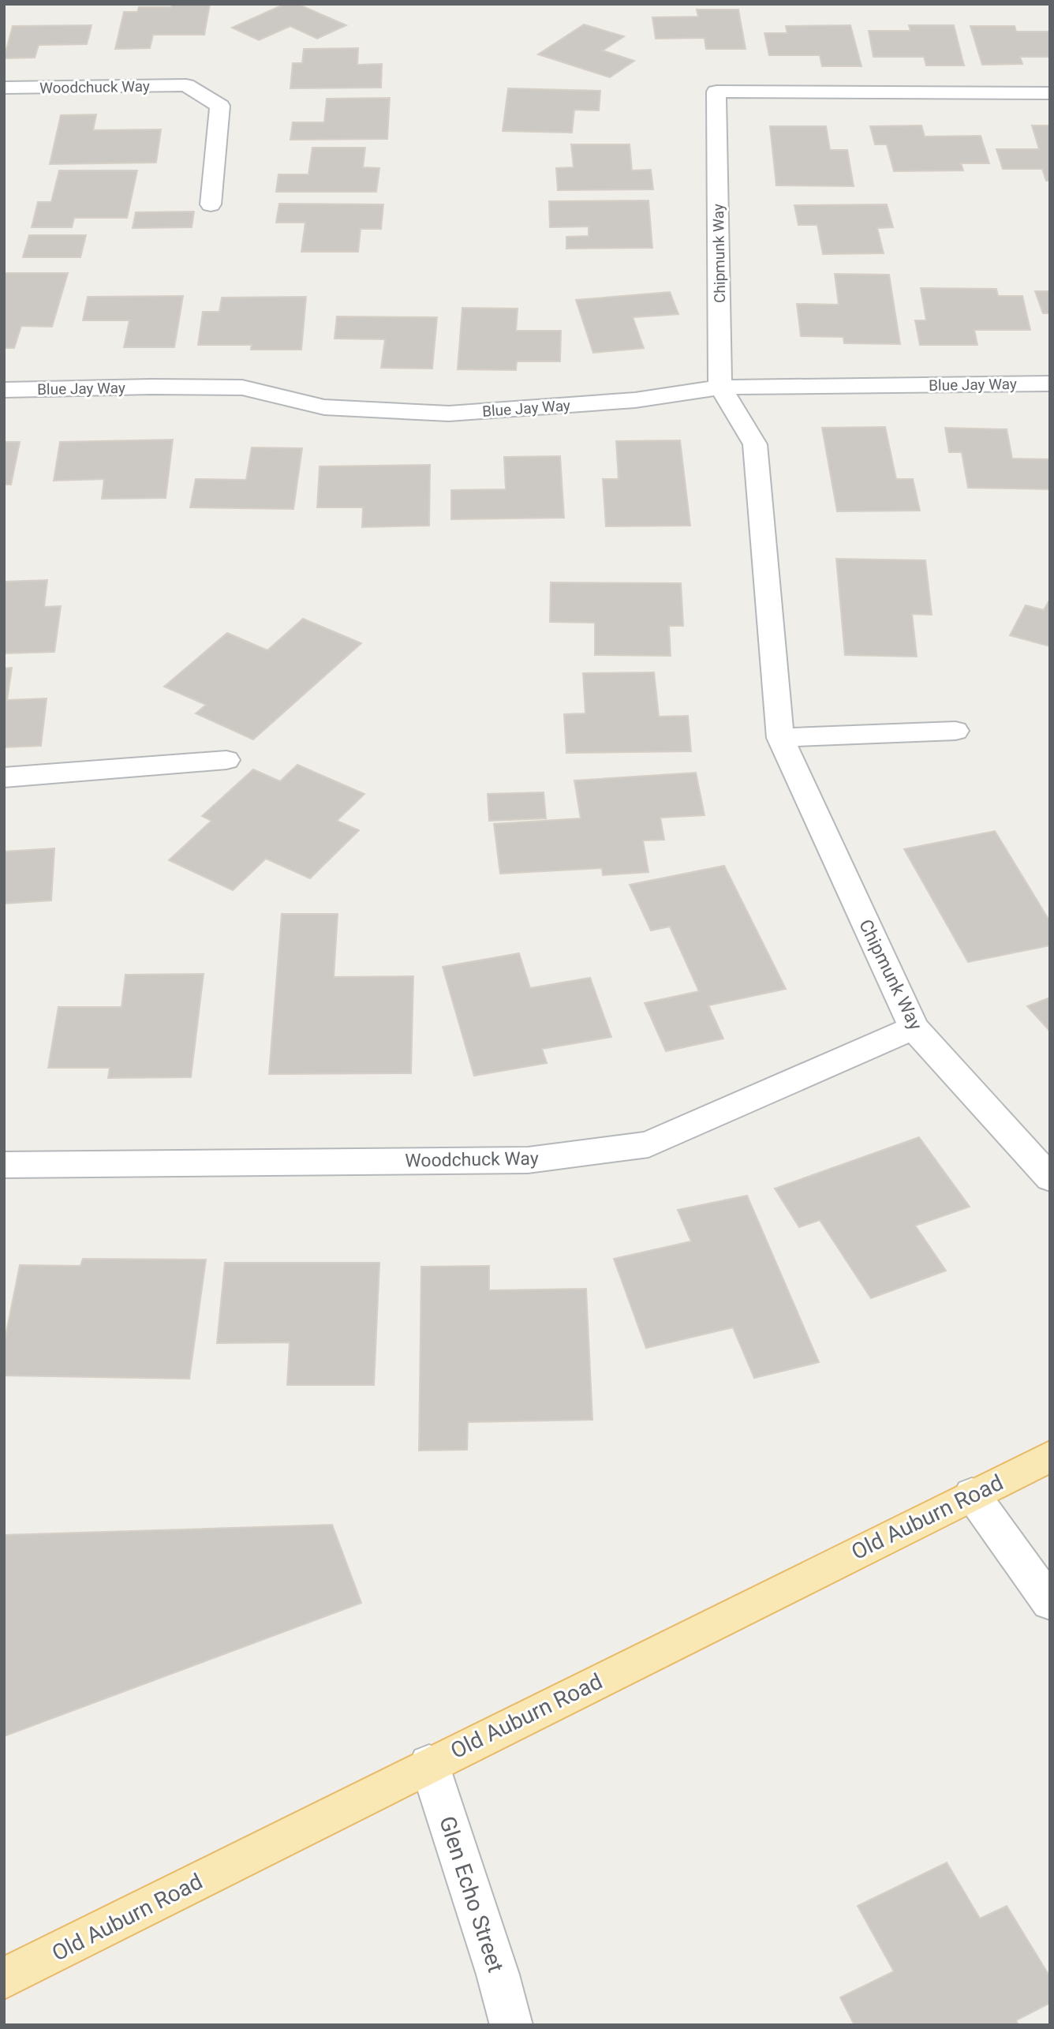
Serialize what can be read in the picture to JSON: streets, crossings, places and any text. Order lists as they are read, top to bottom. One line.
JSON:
{"streets":{"main road":["Old Auburn Road"],"street":["Woodchuck Way","Chipmunk Way","Blue Jay Way","Glen Echo Street"]},"crossings":[["Woodchuck Way","Chipmunk Way"],["Chipmunk Way","Blue Jay Way"],["Old Auburn Road","Glen Echo Street"]]}
